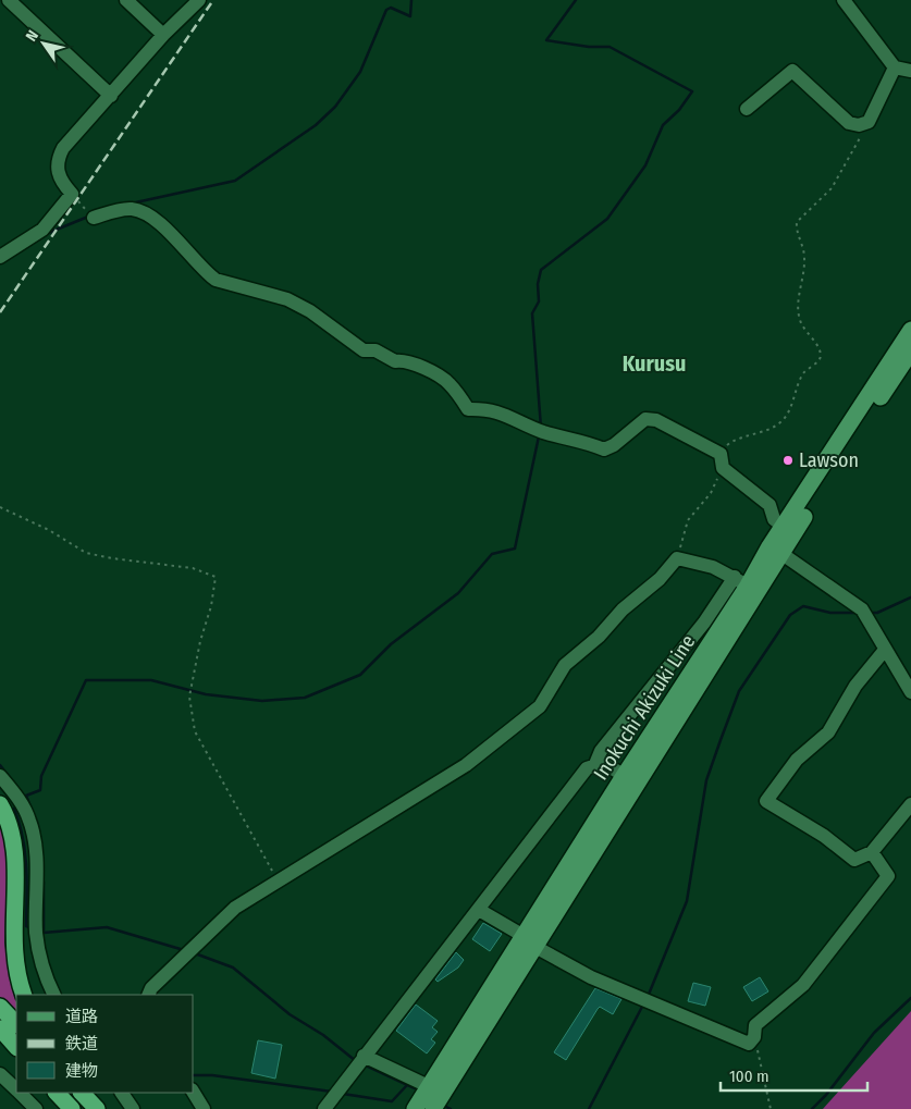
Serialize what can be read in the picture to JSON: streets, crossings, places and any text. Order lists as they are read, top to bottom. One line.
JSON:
{"streets":{"main road":["Inokuchi Akizuki Line"]},"districts":["Kurusu"],"places":["Lawson"],"legend":["道路","鉄道","建物"],"scale_bar":"100 m","north":"top left"}
